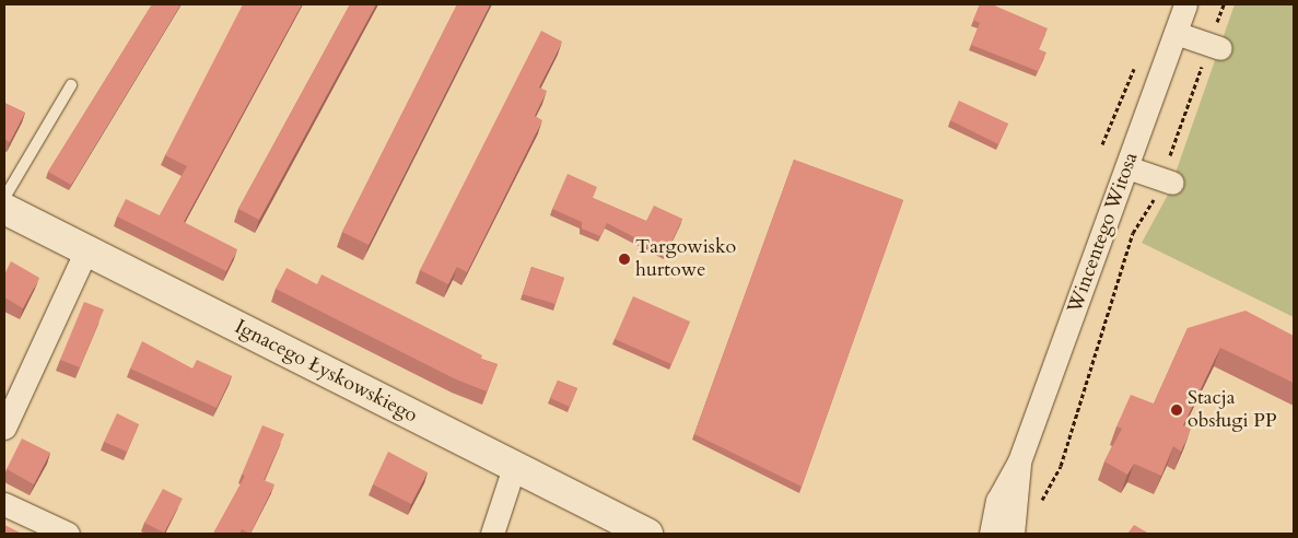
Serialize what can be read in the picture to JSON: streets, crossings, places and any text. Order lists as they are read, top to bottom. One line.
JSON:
{"streets":{"street":["Wincentego Witosa","Ignacego Łyskowskiego"]},"places":["Targowisko hurtowe","Stacja obsługi PP"]}
